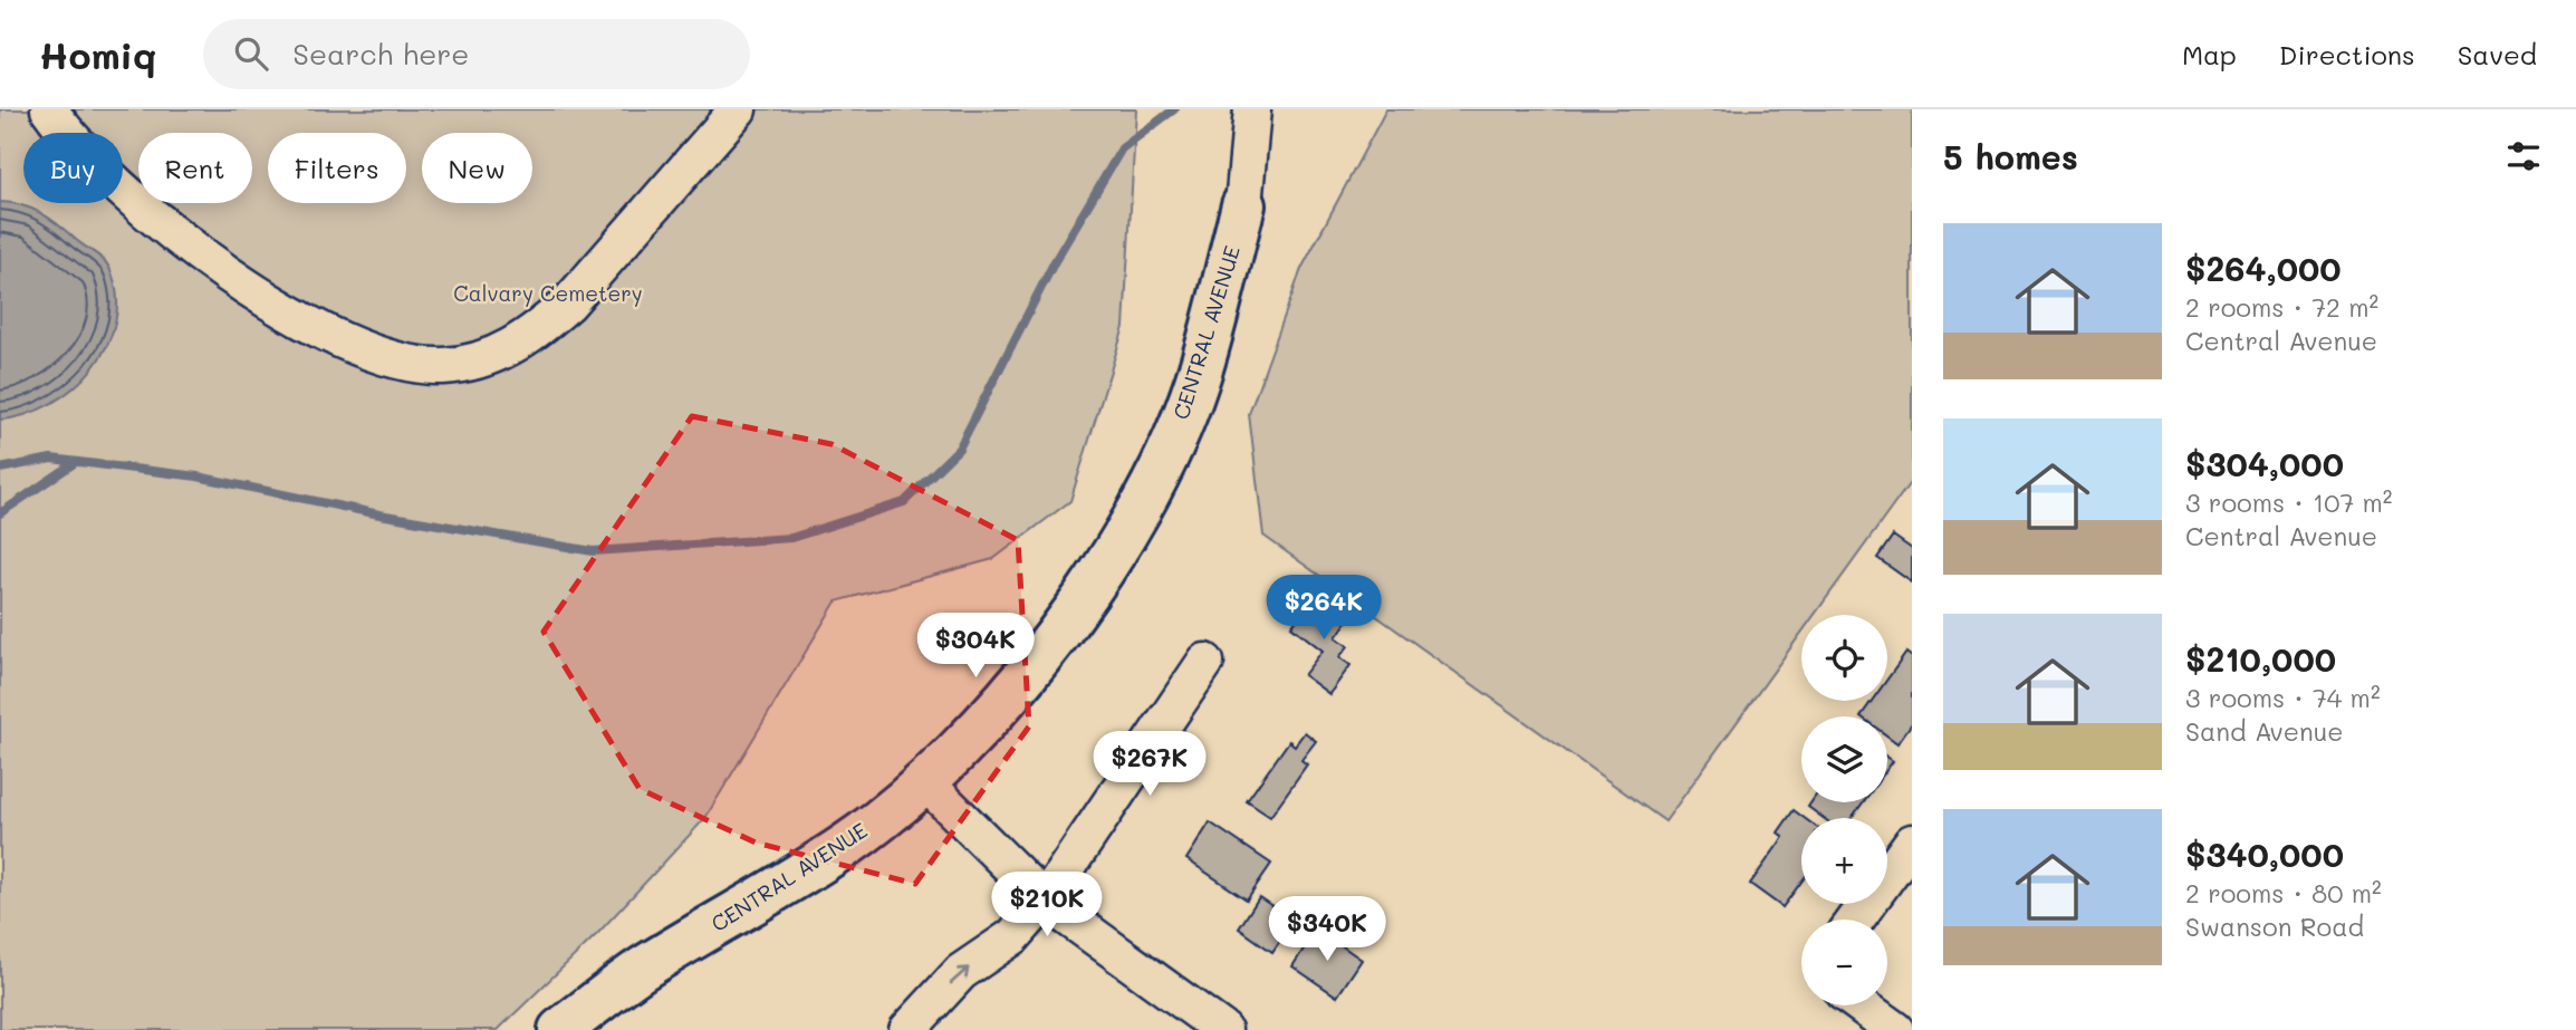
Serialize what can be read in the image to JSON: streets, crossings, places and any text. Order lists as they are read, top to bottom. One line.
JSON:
{"streets":{"main road":["CENTRAL AVENUE"]},"parks":["Calvary Cemetery"],"page":{"header":"Homiq","search":"Search here","nav":["Map","Directions","Saved"],"heading":"5 homes","chip":["Buy","Rent","Filters","New"],"list":[{"name":"$264,000","note":"2 rooms · 72 m² · Central Avenue"},{"name":"$304,000","note":"3 rooms · 107 m² · Central Avenue"},{"name":"$210,000","note":"3 rooms · 74 m² · Sand Avenue"},{"name":"$340,000","note":"2 rooms · 80 m² · Swanson Road"}],"price":["$264K","$304K","$267K","$210K","$340K"],"map_buttons":["+","−"]}}
